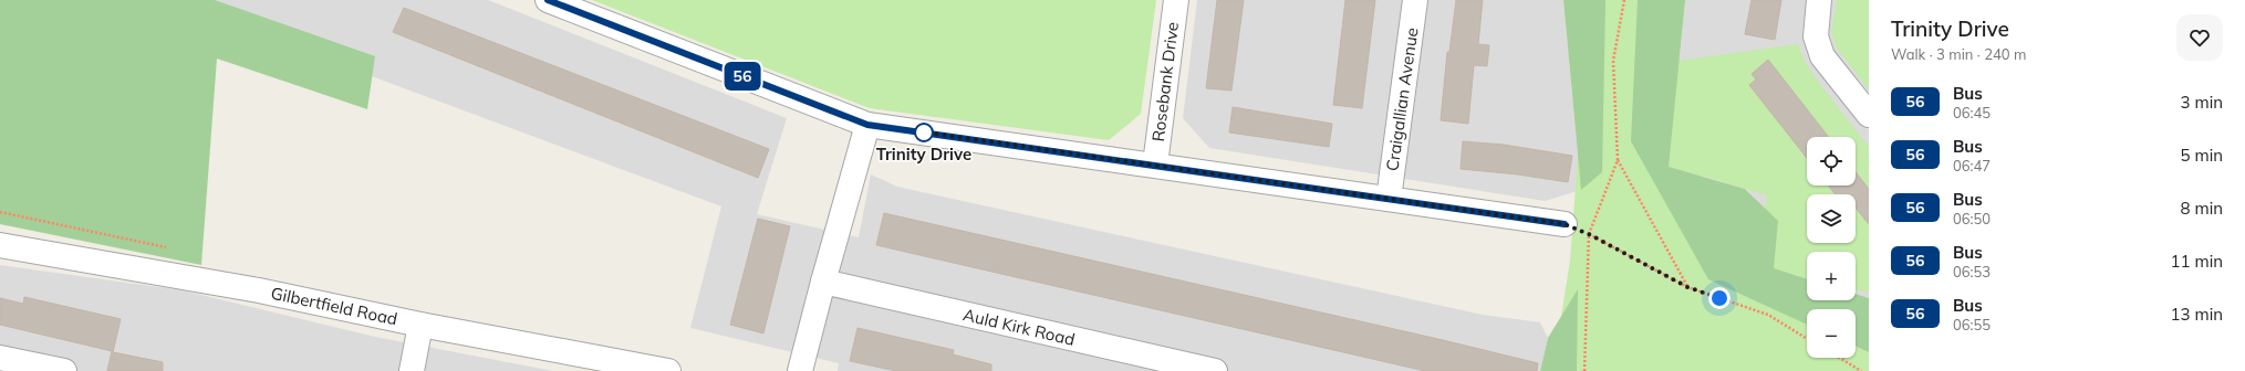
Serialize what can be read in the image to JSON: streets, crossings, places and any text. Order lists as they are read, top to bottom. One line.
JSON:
{"streets":{"street":["Rosebank Drive","Craigallian Avenue","Gilbertfield Road","Auld Kirk Road"]},"places":["Trinity Drive"],"lines":["bus line 56"],"page":{"on_map":"56","heading":["Trinity Drive","Walk · 3 min · 240 m"],"list":[{"mark":"56","name":"Bus","note":"06:45","value":"3 min"},{"mark":"56","name":"Bus","note":"06:47","value":"5 min"},{"mark":"56","name":"Bus","note":"06:50","value":"8 min"},{"mark":"56","name":"Bus","note":"06:53","value":"11 min"},{"mark":"56","name":"Bus","note":"06:55","value":"13 min"}],"map_buttons":["+","−"]}}
